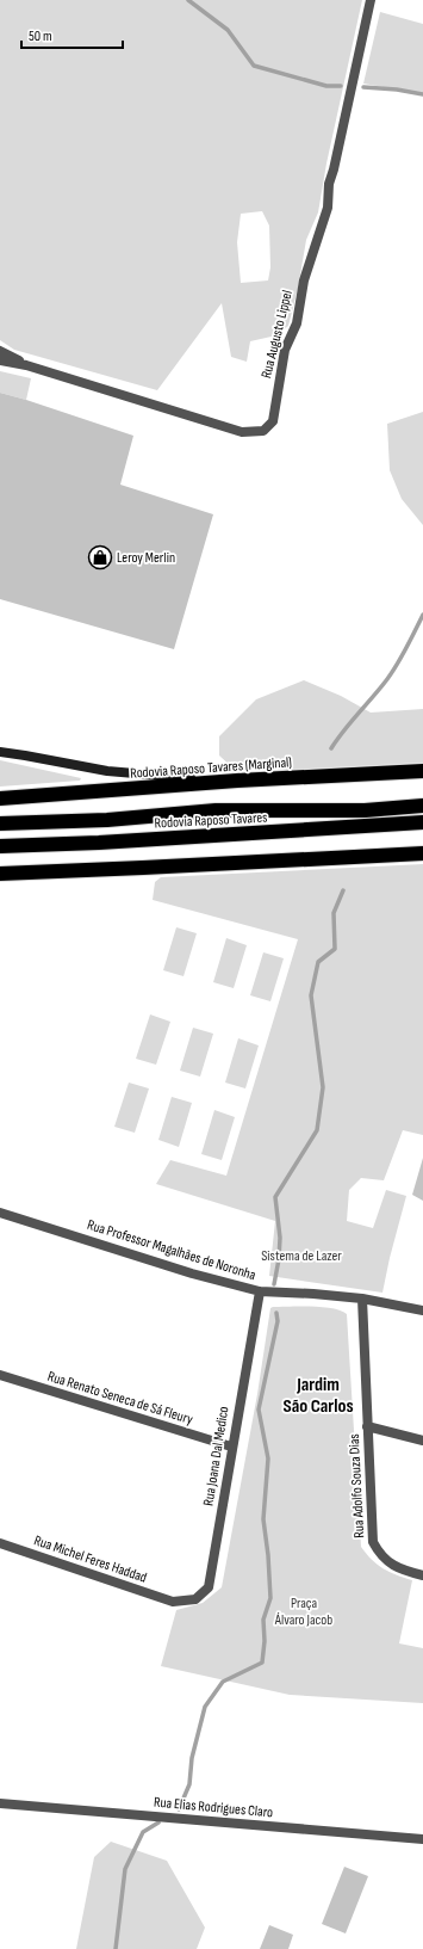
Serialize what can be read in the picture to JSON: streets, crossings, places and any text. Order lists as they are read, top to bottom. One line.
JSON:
{"streets":{"highway":["Rodovia Raposo Tavares (Marginal)","Rodovia Raposo Tavares"],"street":["Rua Augusto Lippel","Rua Professor Magalhães de Noronha","Rua Renato Seneca de Sá Fleury","Rua Joana Dal Medico","Rua Adolfo Souza Dias","Rua Michel Feres Haddad","Rua Elias Rodrigues Claro"]},"crossings":[["Rua Professor Magalhães de Noronha","Rua Joana Dal Medico"],["Rua Professor Magalhães de Noronha","Rua Adolfo Souza Dias"],["Rua Renato Seneca de Sá Fleury","Rua Joana Dal Medico"],["Rua Joana Dal Medico","Rua Michel Feres Haddad"]],"districts":["Jardim São Carlos"],"parks":["Sistema de Lazer","Praça Álvaro Jacob"],"places":{"shop":["Leroy Merlin"]},"scale_bar":"50 m"}
